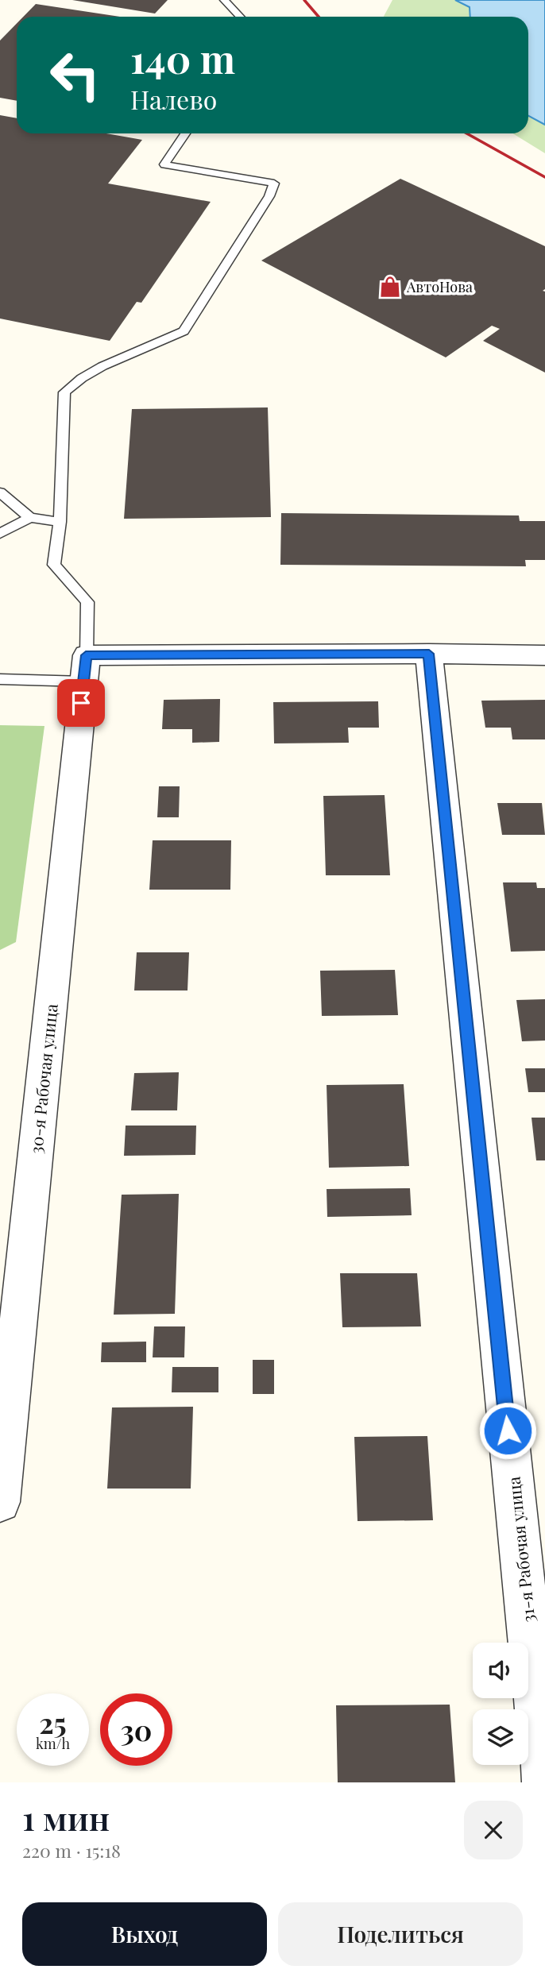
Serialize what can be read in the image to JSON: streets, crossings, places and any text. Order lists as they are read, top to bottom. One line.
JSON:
{"streets":{"street":["30-я Рабочая улица","31-я Рабочая улица"]},"places":{"shop":["АвтоНова"]},"page":{"turn":["140 m","Налево"],"speed":"25 km/h","limit":"30","heading":["1 мин","220 m · 15:18"],"buttons":["Выход","Поделиться"]}}
